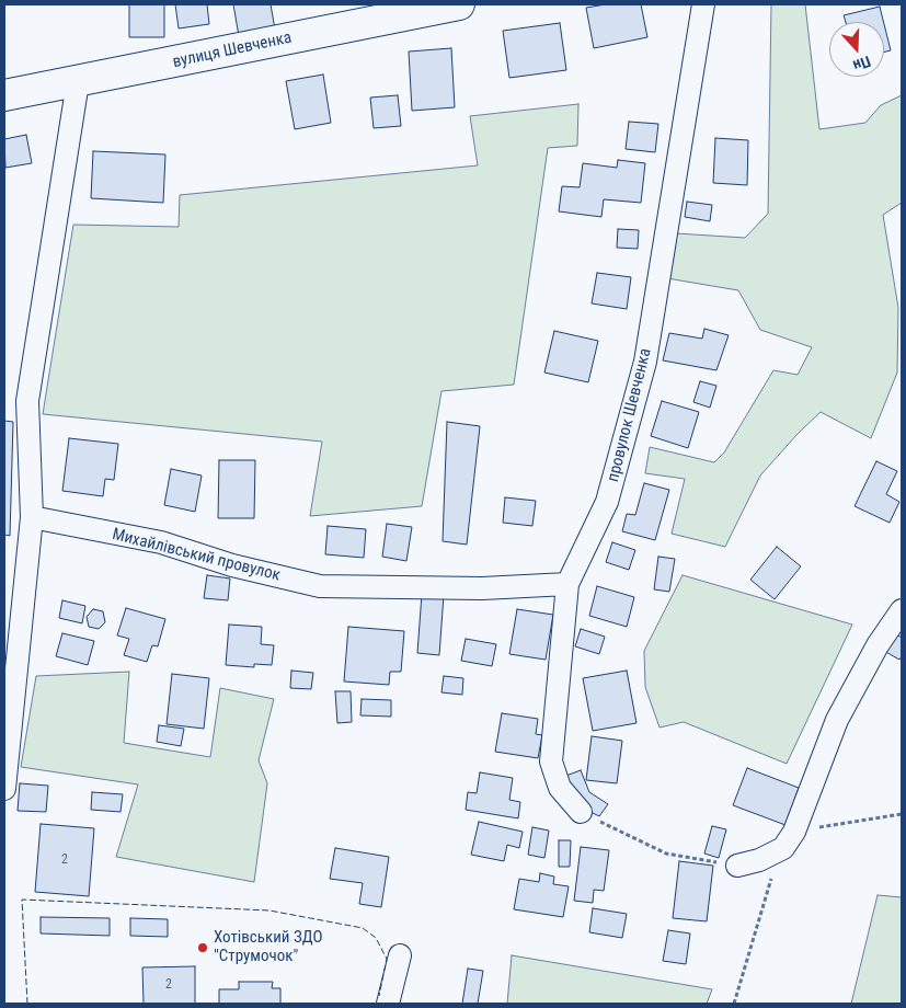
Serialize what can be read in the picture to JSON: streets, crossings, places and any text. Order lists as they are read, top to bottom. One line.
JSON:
{"streets":{"street":["вулиця Шевченка","провулок Шевченка","Михайлівський провулок"]},"crossings":[["провулок Шевченка","Михайлівський провулок"]],"places":["Хотівський ЗДО \"Струмочок\""],"house_numbers":["2","2"],"north":"bottom"}
